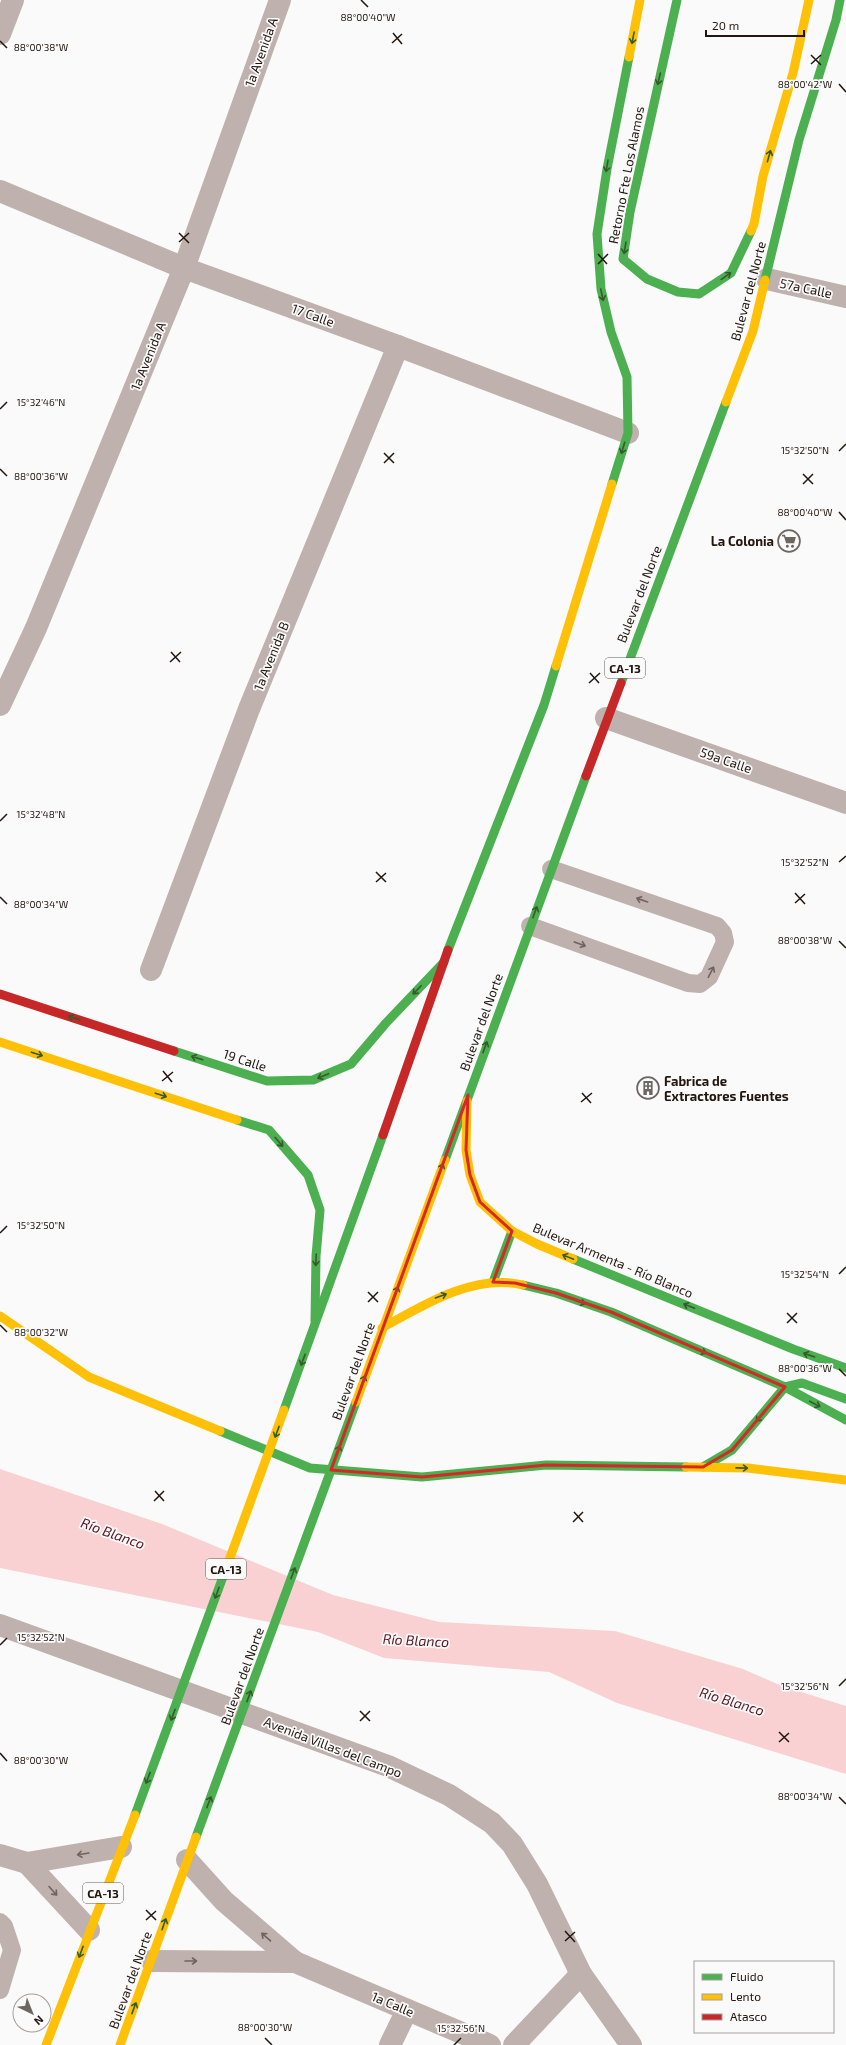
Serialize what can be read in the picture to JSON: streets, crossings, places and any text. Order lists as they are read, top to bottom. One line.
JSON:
{"streets":{"main road":["Retorno Fte Los Alamos","Bulevar del Norte","CA-13","19 Calle","Bulevar Armenta - Río Blanco"],"street":["1a Avenida A","57a Calle","17 Calle","1a Avenida B","59a Calle","Avenida Villas del Campo","1a Calle"]},"crossings":[["1a Avenida A","17 Calle"],["57a Calle","Bulevar del Norte"],["Bulevar del Norte","59a Calle"],["Bulevar del Norte","Bulevar Armenta - Río Blanco"],["Bulevar del Norte","1a Calle"],["17 Calle","1a Avenida B"],["17 Calle","CA-13"],["CA-13","19 Calle"]],"one_way":["19 Calle"],"water":["Río Blanco"],"places":{"supermarket":["La Colonia"],"building":["Fabrica de Extractores Fuentes"]},"legend":["Fluido","Lento","Atasco"],"scale_bar":"20 m","north":"bottom right","coordinates":["88°00'40\"W","88°00'38\"W","88°00'42\"W","15°32'46\"N","15°32'50\"N","88°00'36\"W","15°32'48\"N","15°32'52\"N","88°00'34\"W","15°32'54\"N","88°00'32\"W","15°32'56\"N","88°00'30\"W"]}
